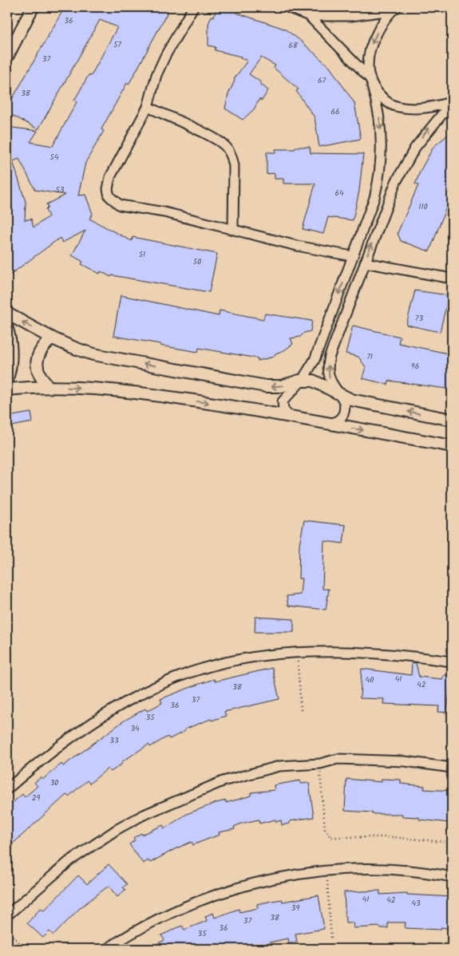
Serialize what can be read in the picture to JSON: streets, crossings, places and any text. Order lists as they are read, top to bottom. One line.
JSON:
{"house_numbers":["36","57","68","37","67","38","66","54","53","64","110","51","50","73","71","96","41","40","42","38","37","36","35","34","33","30","29","41","42","43","39","38","37","36","35"]}
